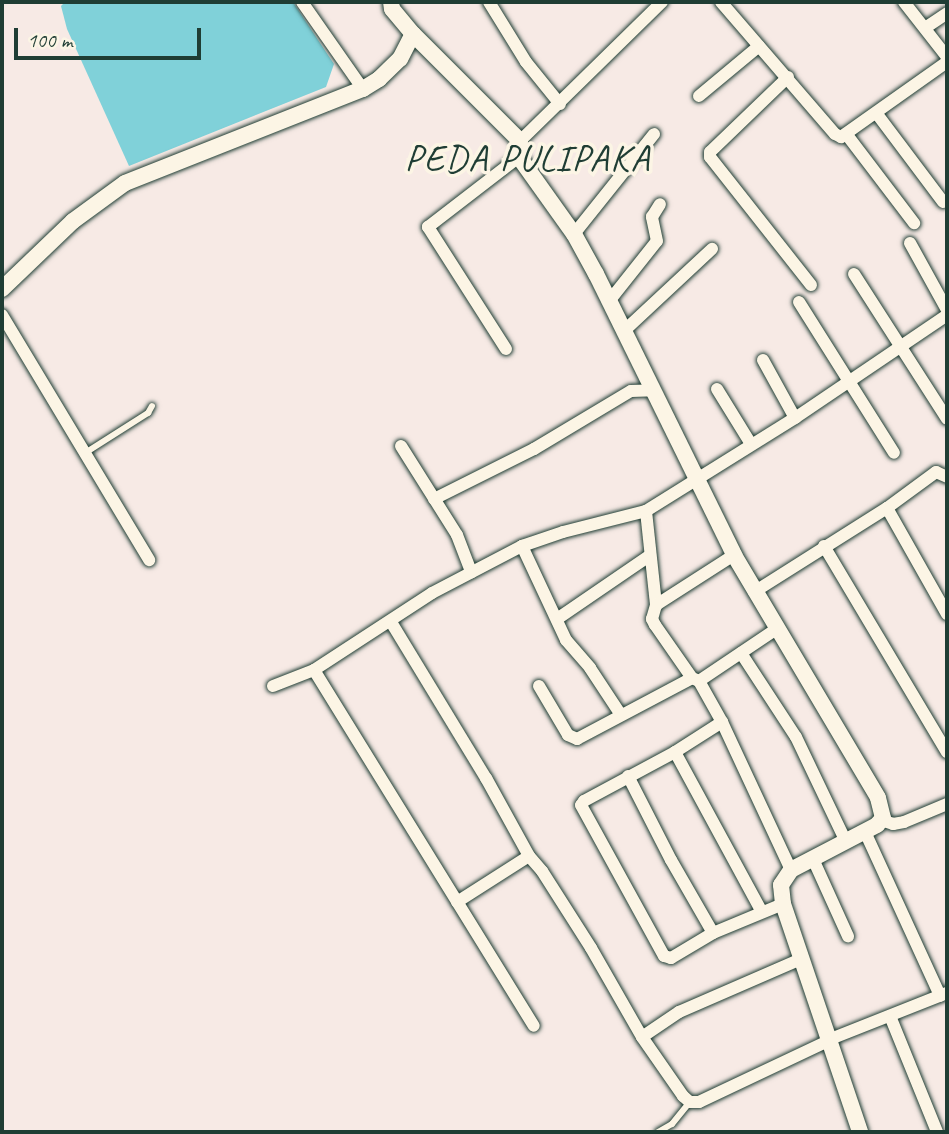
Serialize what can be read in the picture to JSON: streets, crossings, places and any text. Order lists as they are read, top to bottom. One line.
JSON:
{"districts":["PEDA PULIPAKA"],"scale_bar":"100 m"}
